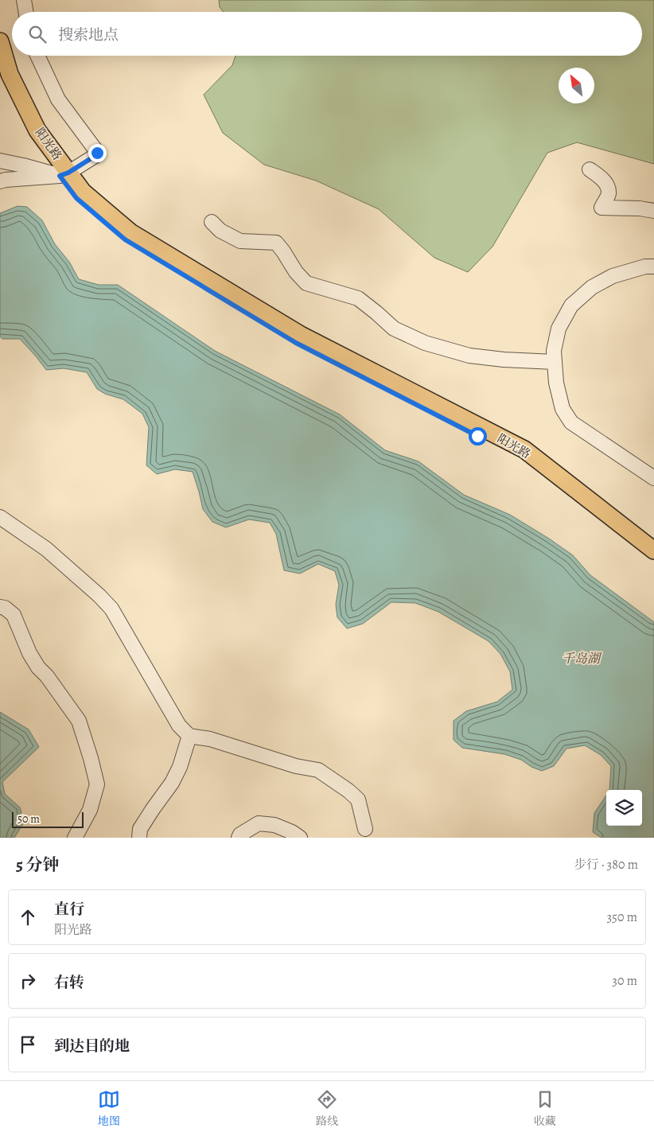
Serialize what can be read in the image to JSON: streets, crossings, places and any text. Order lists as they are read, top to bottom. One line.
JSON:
{"streets":{"main road":["阳光路"]},"water":["千岛湖"],"scale_bar":"50 m","north":"top left","page":{"search":"搜索地点","scale":"50 m","heading":["5 分钟","步行 · 380 m"],"list":[["直行","阳光路","350 m"],["右转","30 m"],"到达目的地"],"nav":["地图","路线","收藏"]}}
